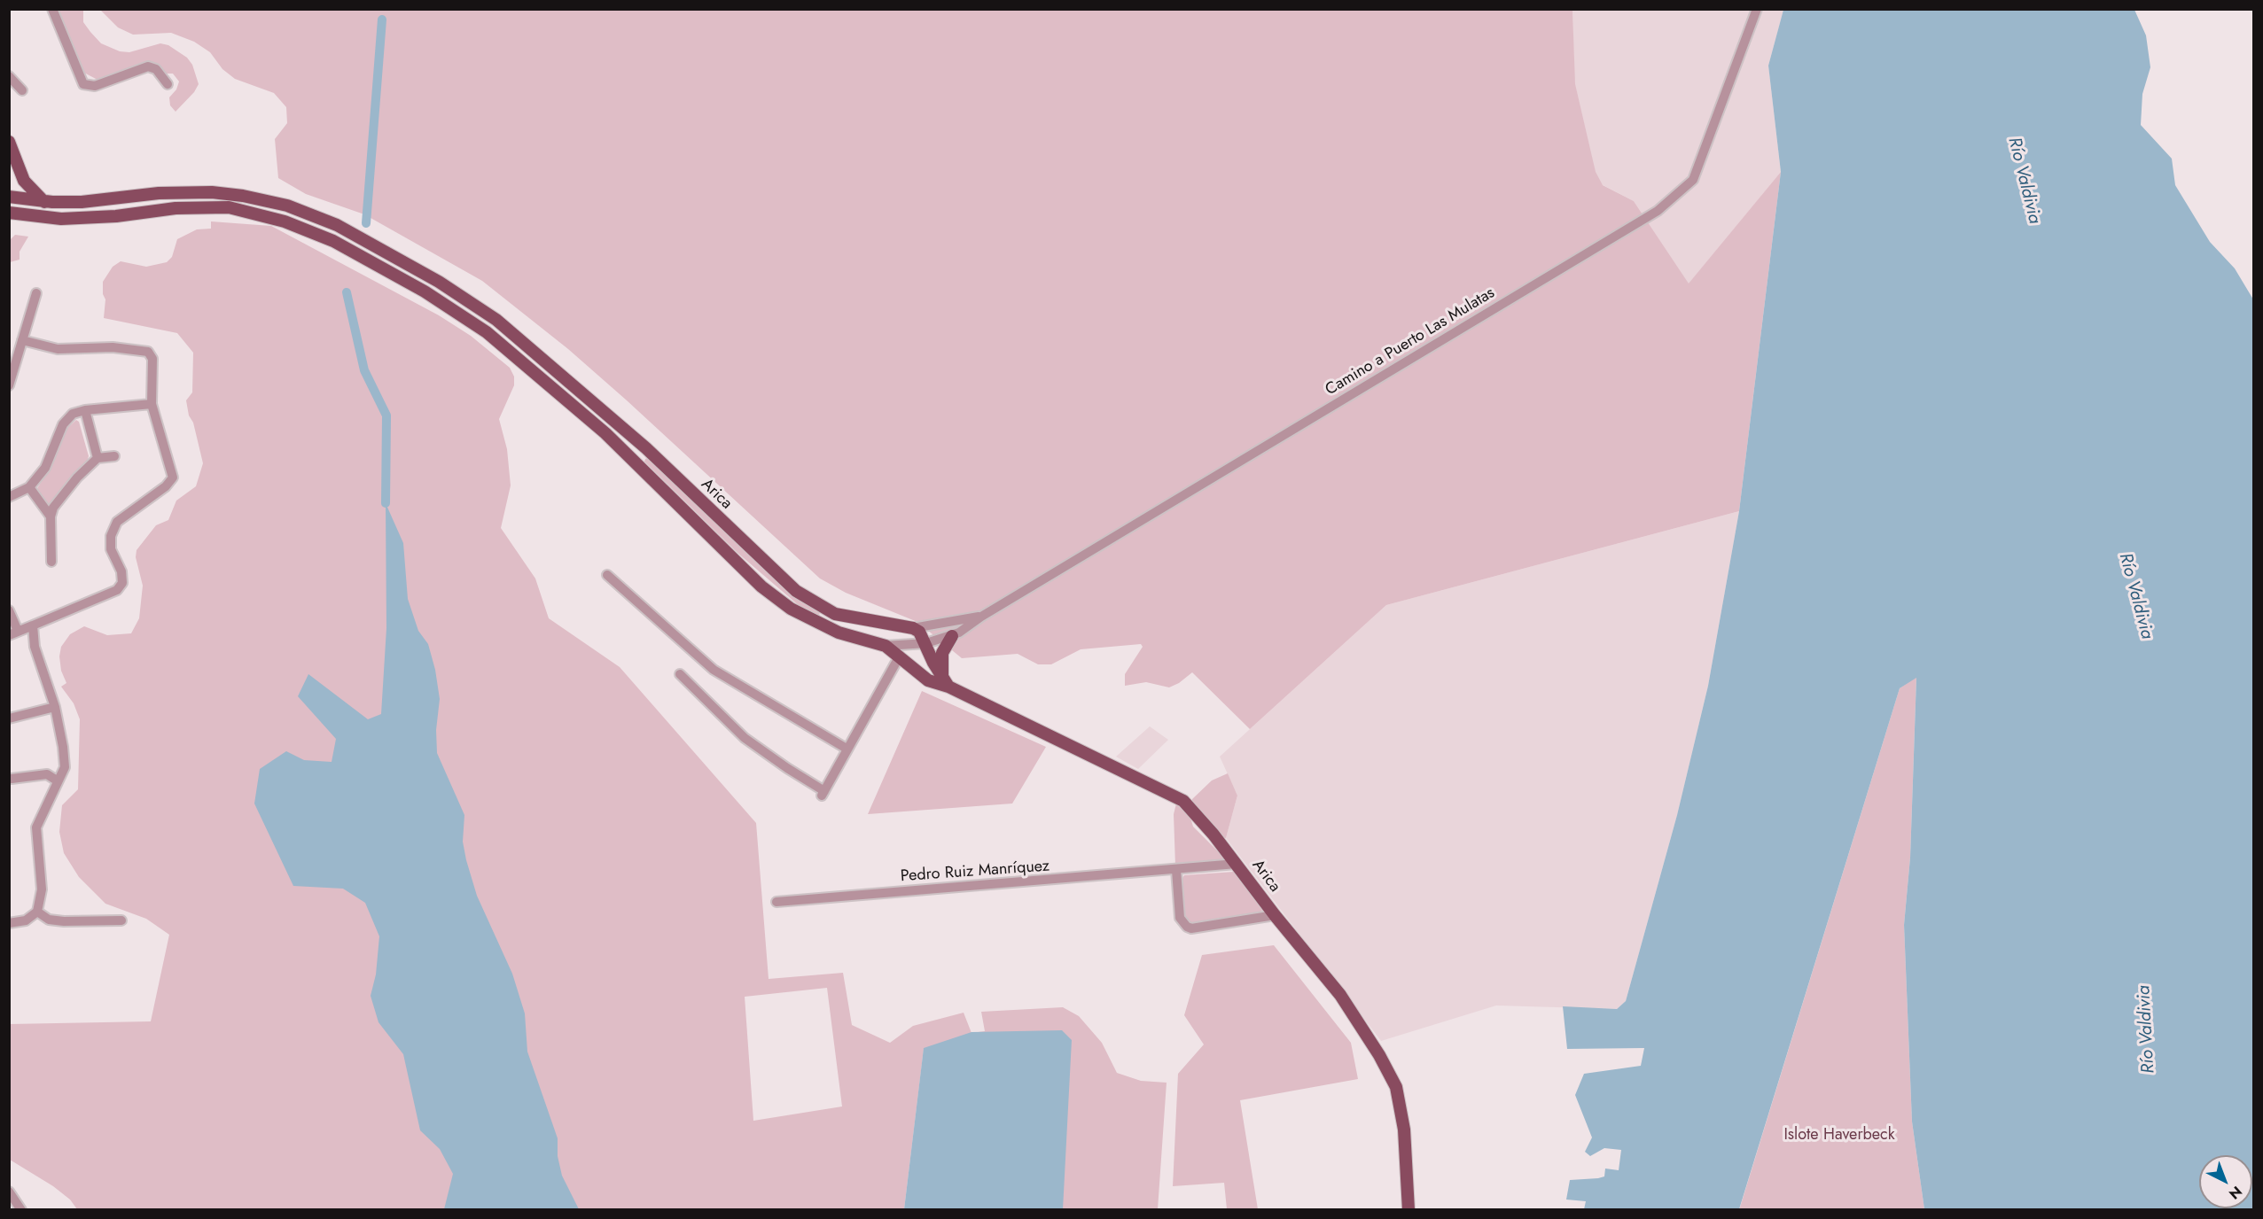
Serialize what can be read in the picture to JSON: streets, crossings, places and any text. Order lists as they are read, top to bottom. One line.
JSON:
{"streets":{"main road":["Arica"],"street":["Camino a Puerto Las Mulatas","Pedro Ruiz Manríquez"]},"crossings":[["Camino a Puerto Las Mulatas","Arica"],["Arica","Pedro Ruiz Manríquez"]],"water":["Río Valdivia"],"parks":["Islote Haverbeck"],"north":"bottom right"}
